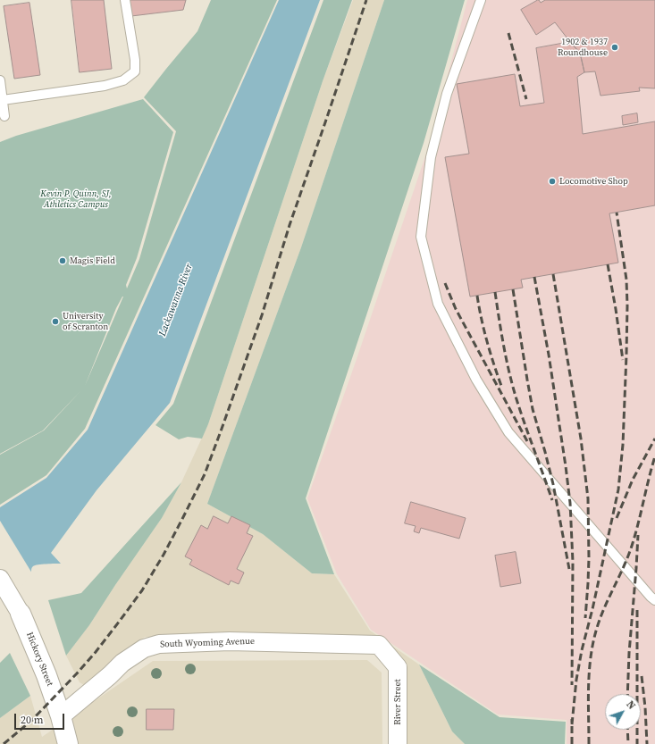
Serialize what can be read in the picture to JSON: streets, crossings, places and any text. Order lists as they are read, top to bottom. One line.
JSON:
{"streets":{"street":["South Wyoming Avenue","Hickory Street","River Street"]},"crossings":[["South Wyoming Avenue","Hickory Street"],["South Wyoming Avenue","River Street"]],"water":["Lackawanna River"],"parks":["Kevin P. Quinn, SJ, Athletics Campus"],"places":["1902 & 1937 Roundhouse","Locomotive Shop","Magis Field","University of Scranton"],"scale_bar":"20 m","north":"top right"}
